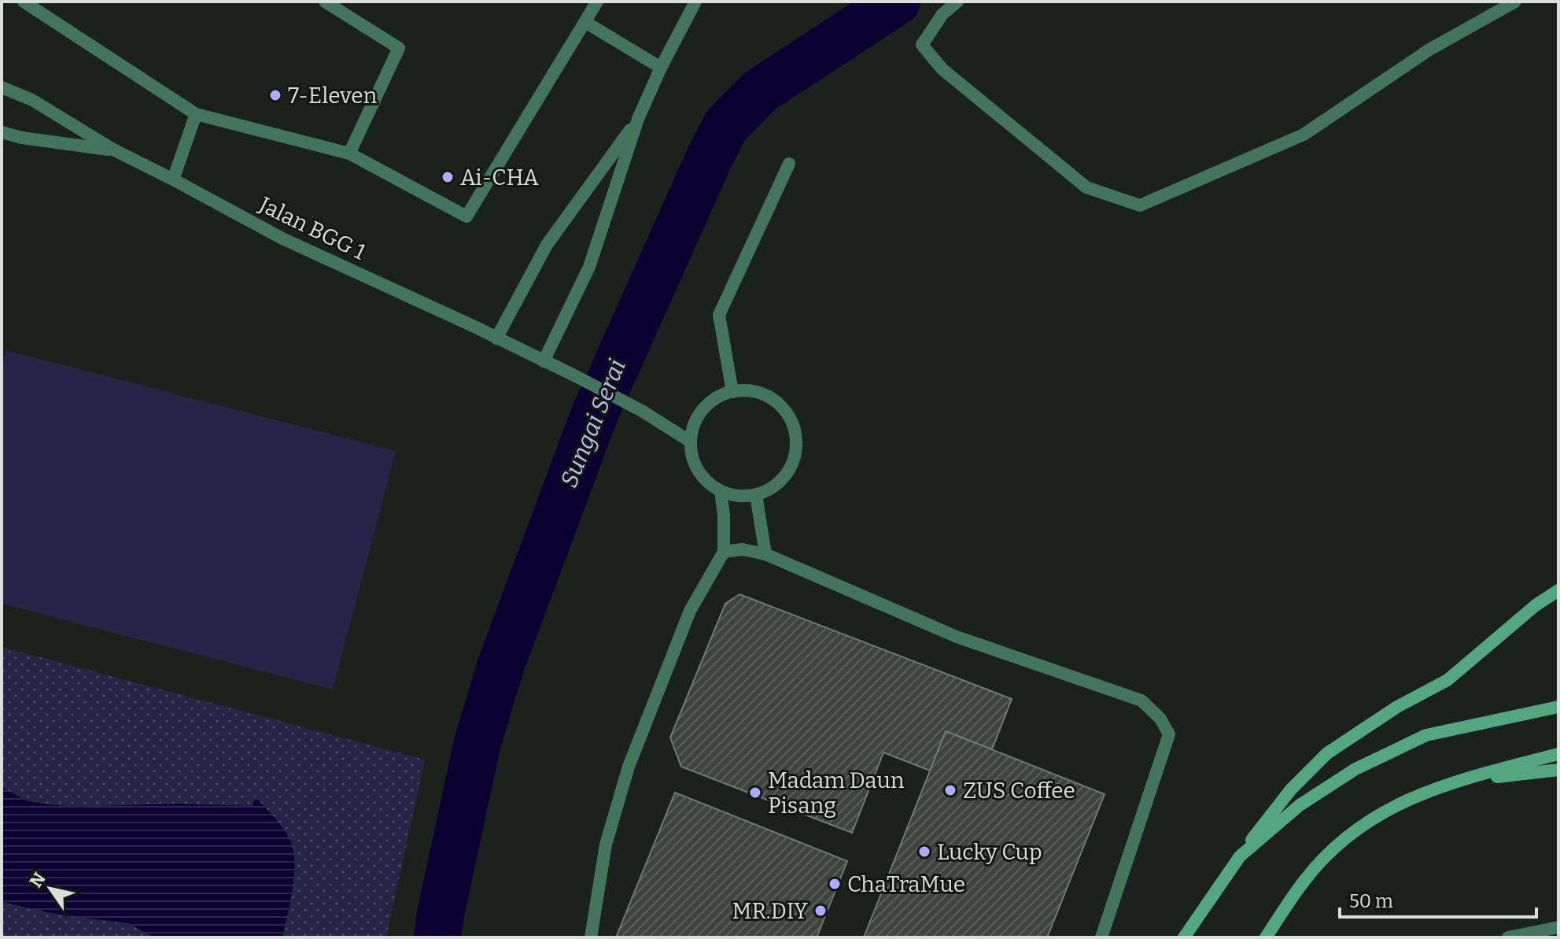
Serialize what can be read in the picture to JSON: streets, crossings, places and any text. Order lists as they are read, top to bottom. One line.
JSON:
{"streets":{"street":["Jalan BGG 1"]},"water":["Sungai Serai"],"places":["7-Eleven","Ai-CHA","ZUS Coffee","Madam Daun Pisang","Lucky Cup","ChaTraMue","MR.DIY"],"scale_bar":"50 m","north":"top left"}
